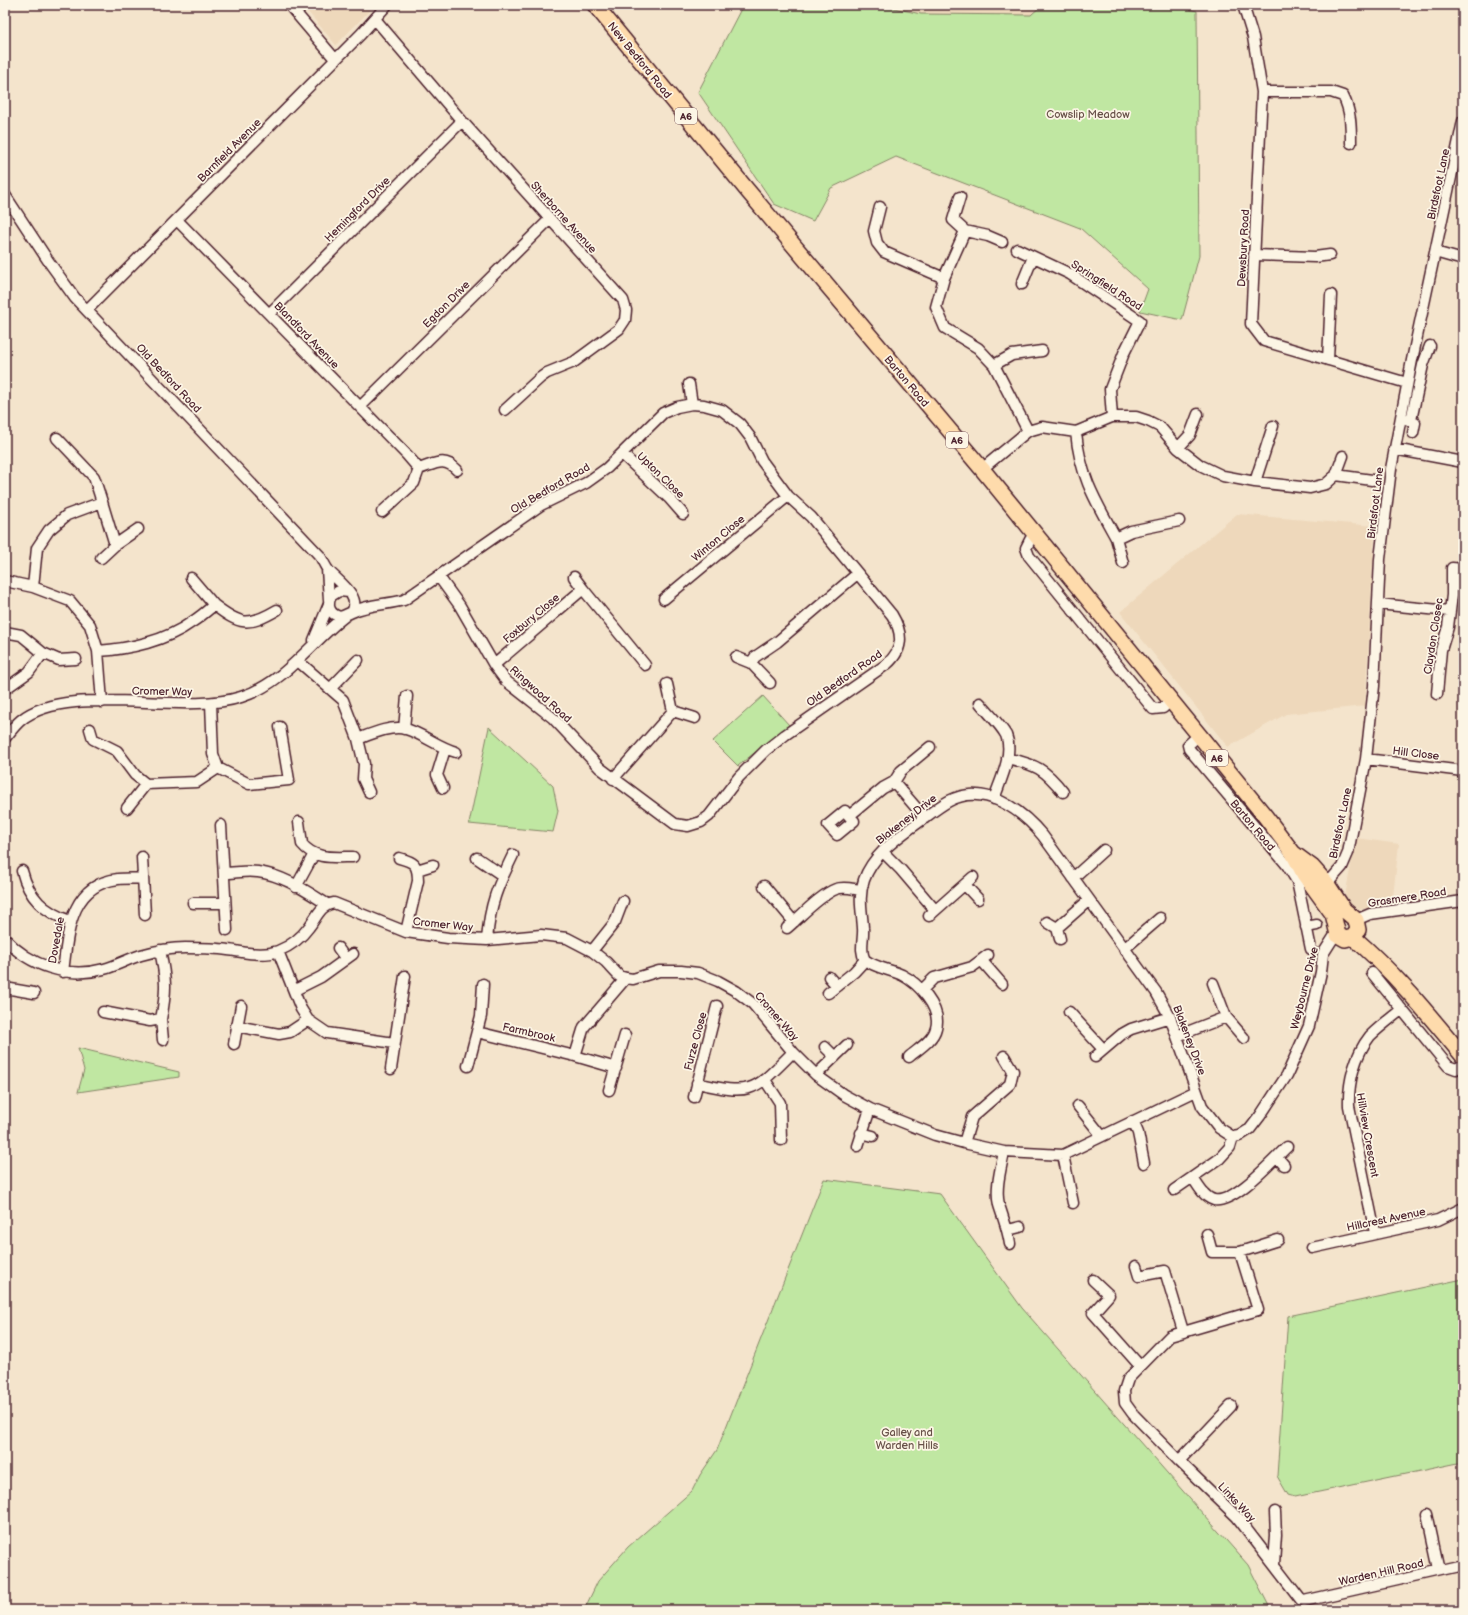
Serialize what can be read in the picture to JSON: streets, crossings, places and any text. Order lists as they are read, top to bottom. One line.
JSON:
{"streets":{"highway":["New Bedford Road","A6","Barton Road"],"street":["Barnfield Avenue","Birdsfoot Lane","Hemingford Drive","Sherborne Avenue","Dewsbury Road","Springfield Road","Egdon Drive","Blandford Avenue","Old Bedford Road","Upton Close","Winton Close","Foxbury Close","Claydon Closec","Cromer Way","Ringwood Road","Hill Close","Blakeney Drive","Grasmere Road","Dovedale","Weybourne Drive","Farmbrook","Furze Close","Hillview Crescent","Hillcrest Avenue","Links Way","Warden Hill Road"]},"crossings":[["New Bedford Road","Barton Road"],["Barnfield Avenue","Sherborne Avenue"],["Barnfield Avenue","Blandford Avenue"],["Barnfield Avenue","Old Bedford Road"],["Birdsfoot Lane","Dewsbury Road"],["Birdsfoot Lane","Barton Road"],["Birdsfoot Lane","Hill Close"],["Hemingford Drive","Sherborne Avenue"],["Hemingford Drive","Blandford Avenue"],["Sherborne Avenue","Egdon Drive"],["Egdon Drive","Blandford Avenue"],["Old Bedford Road","Upton Close"],["Old Bedford Road","Winton Close"],["Old Bedford Road","Cromer Way"],["Old Bedford Road","Ringwood Road"],["Barton Road","Grasmere Road"],["Barton Road","Weybourne Drive"],["Foxbury Close","Ringwood Road"],["Cromer Way","Blakeney Drive"],["Cromer Way","Furze Close"],["Blakeney Drive","Weybourne Drive"],["Grasmere Road","Weybourne Drive"],["Hillview Crescent","Hillcrest Avenue"],["Links Way","Warden Hill Road"]],"parks":["Cowslip Meadow","Galley and Warden Hills"]}
